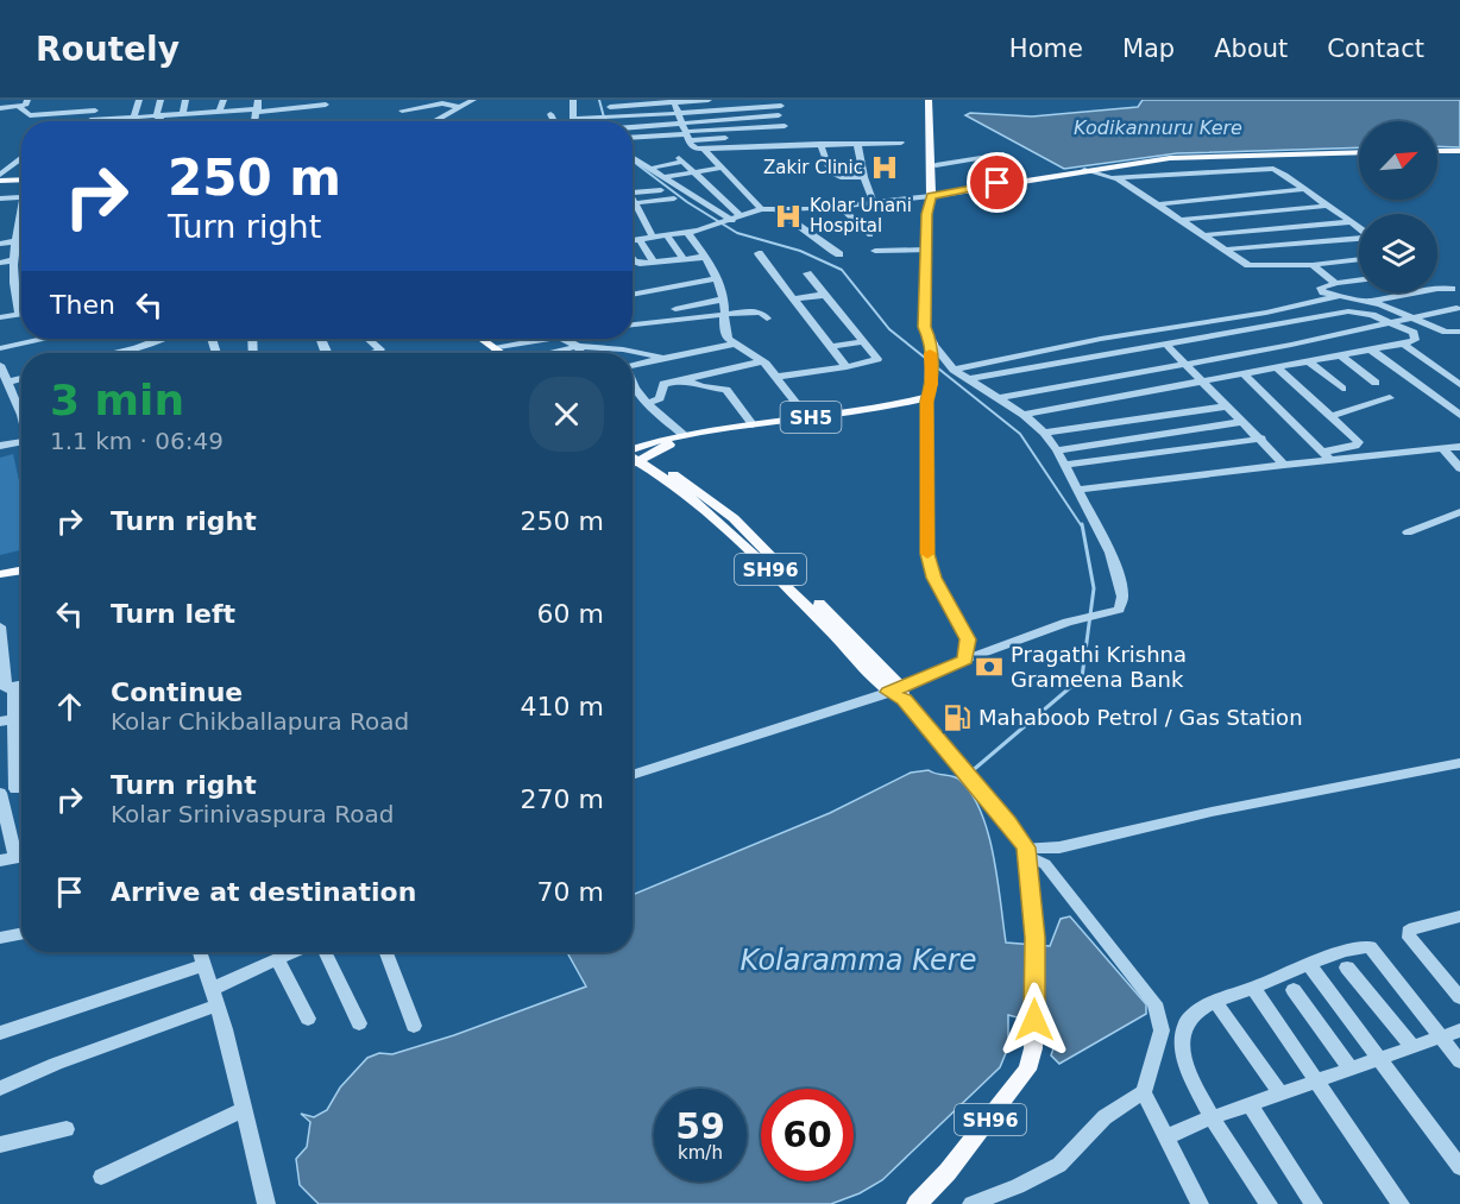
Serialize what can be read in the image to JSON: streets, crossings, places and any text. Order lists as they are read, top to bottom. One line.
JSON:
{"streets":{"main road":["SH5","SH96"]},"crossings":[["SH5","SH96"]],"water":["Kodikannuru Kere","Kolaramma Kere"],"places":{"hospital":["Zakir Clinic","Kolar Unani Hospital"],"bank":["Pragathi Krishna Grameena Bank"],"fuel station":["Mahaboob Petrol / Gas Station"]},"north":"top right","page":{"header":"Routely","nav":["Home","Map","About","Contact"],"turn":["250 m","Turn right"],"then":"Then","heading":["3 min","1.1 km · 06:49"],"list":[{"name":"Turn right","value":"250 m"},{"name":"Turn left","value":"60 m"},{"name":"Continue","note":"Kolar Chikballapura Road","value":"410 m"},{"name":"Turn right","note":"Kolar Srinivaspura Road","value":"270 m"},{"name":"Arrive at destination","value":"70 m"}],"speed":"59 km/h","limit":"60"}}
